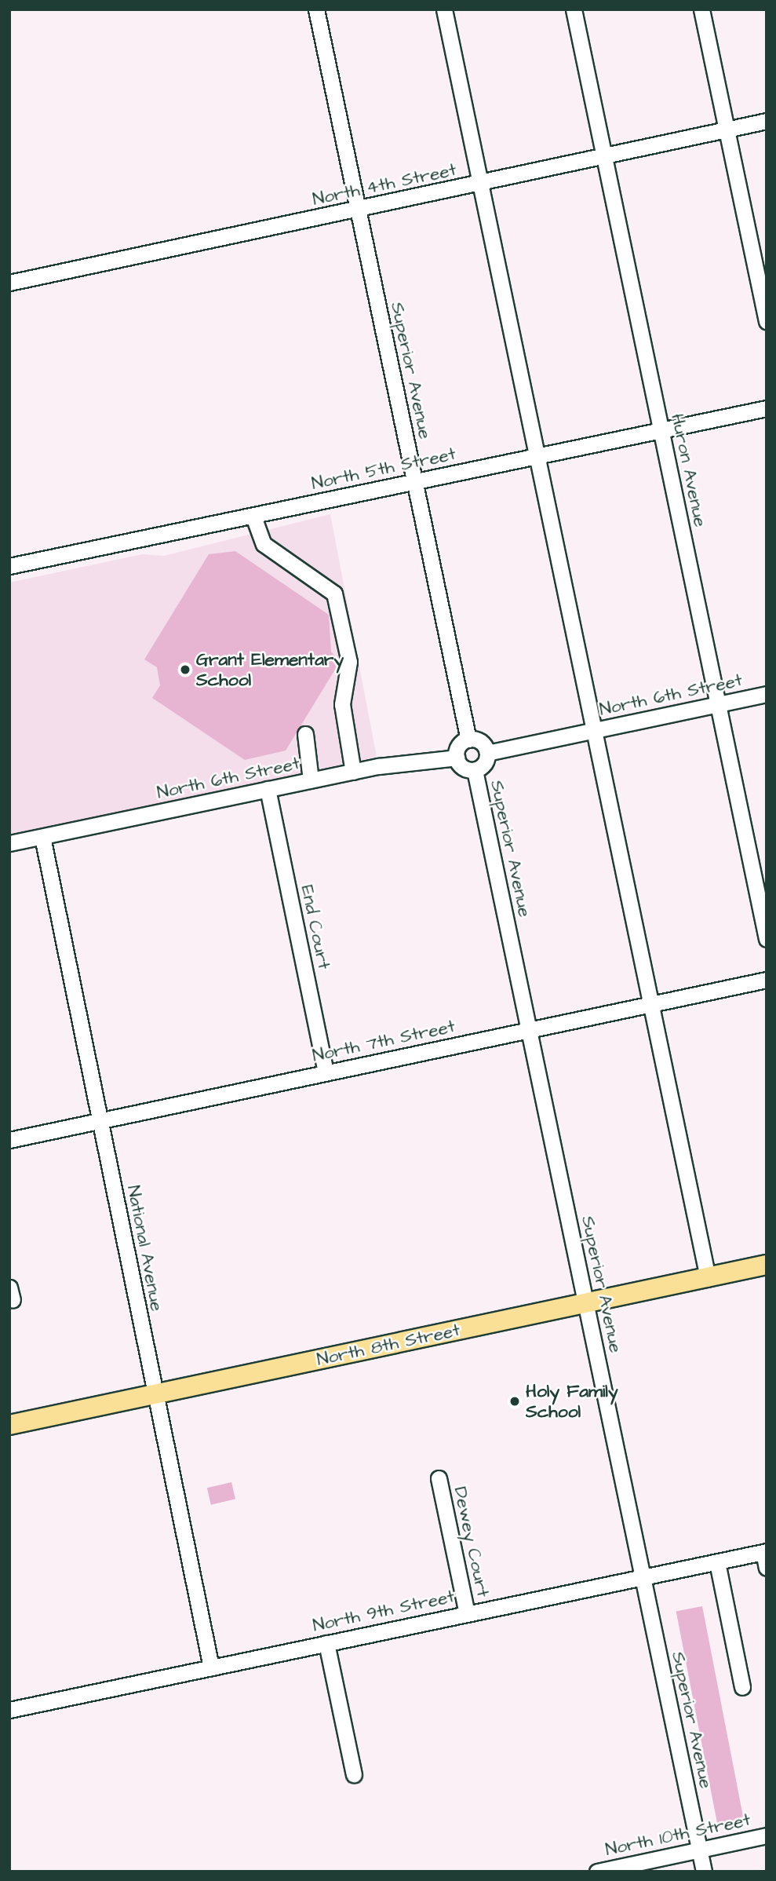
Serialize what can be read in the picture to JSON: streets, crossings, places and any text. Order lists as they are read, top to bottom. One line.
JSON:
{"streets":{"main road":["North 8th Street"],"street":["North 4th Street","Superior Avenue","North 5th Street","Huron Avenue","North 6th Street","End Court","North 7th Street","National Avenue","Dewey Court","North 9th Street","North 10th Street"]},"crossings":[["North 4th Street","Superior Avenue"],["North 4th Street","Huron Avenue"],["Superior Avenue","North 5th Street"],["Superior Avenue","North 6th Street"],["Superior Avenue","North 7th Street"],["Superior Avenue","North 8th Street"],["Superior Avenue","North 9th Street"],["Superior Avenue","North 10th Street"],["North 5th Street","Huron Avenue"],["Huron Avenue","North 6th Street"],["North 6th Street","End Court"],["North 6th Street","National Avenue"],["End Court","North 7th Street"],["North 7th Street","National Avenue"],["National Avenue","North 8th Street"],["National Avenue","North 9th Street"],["Dewey Court","North 9th Street"]],"places":["Grant Elementary School","Holy Family School"]}
